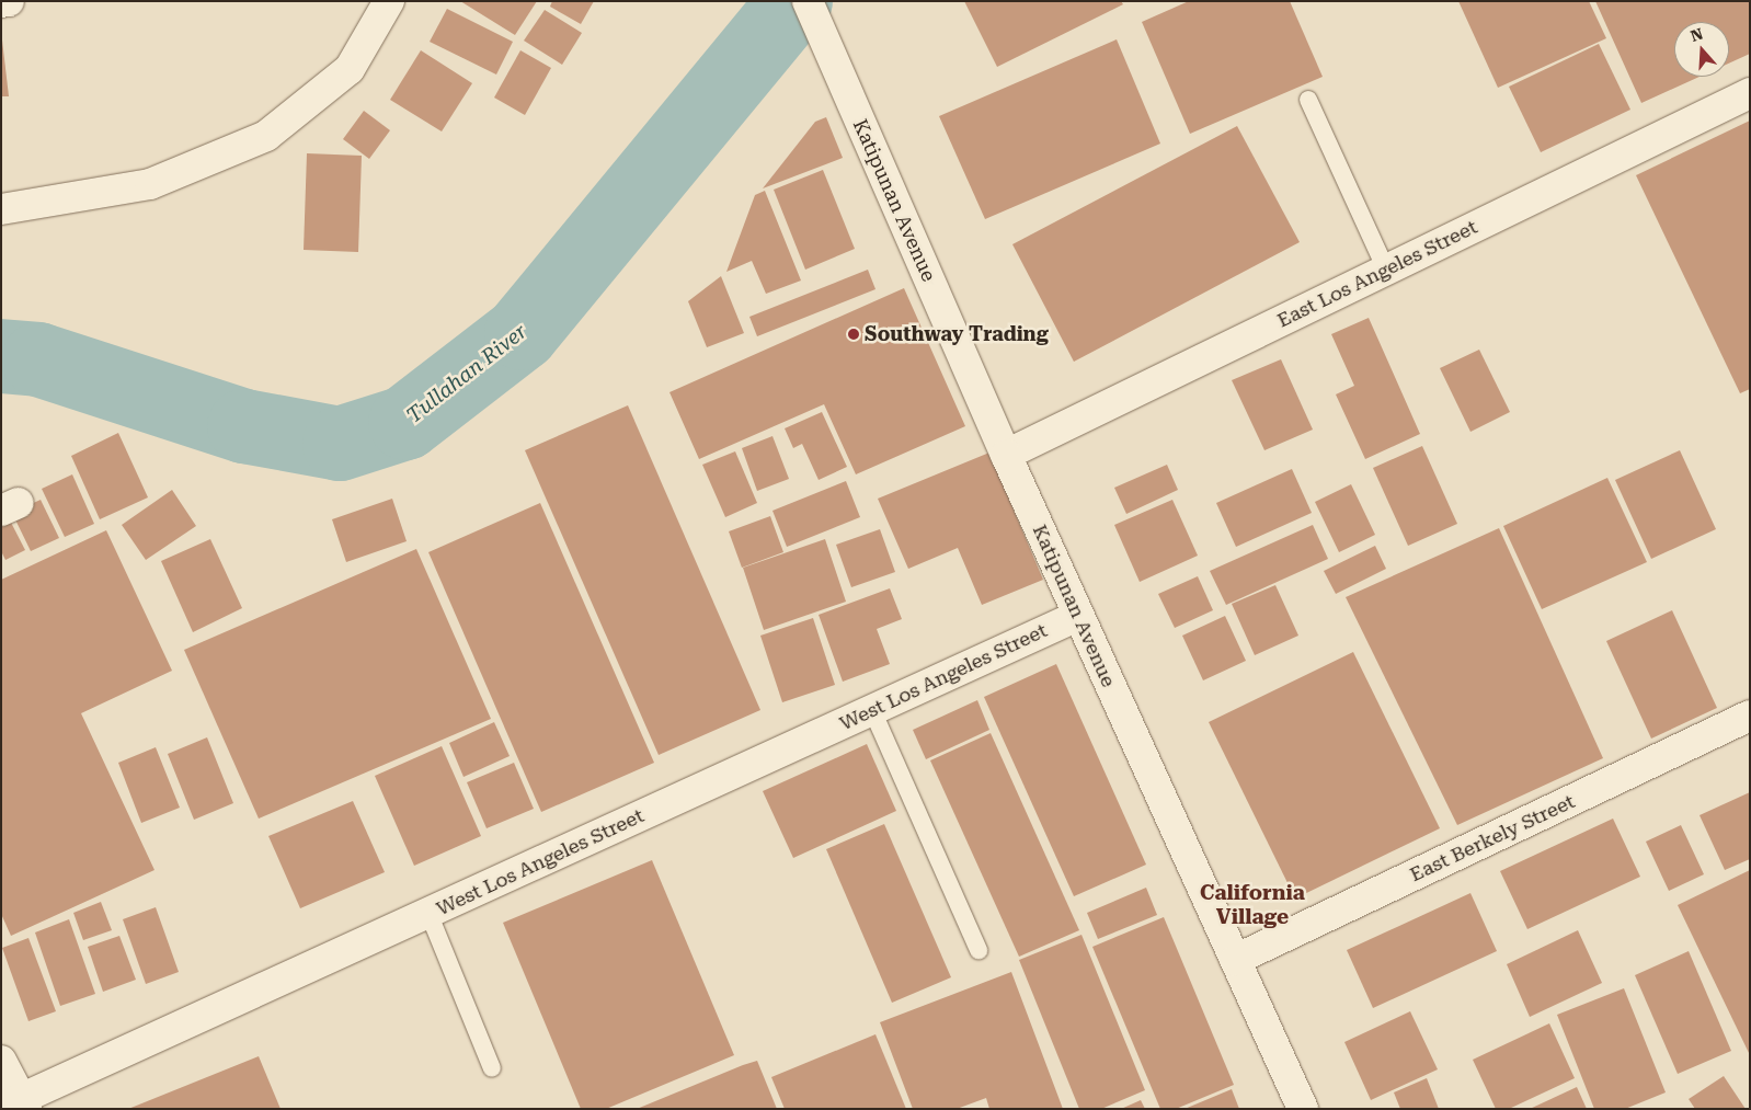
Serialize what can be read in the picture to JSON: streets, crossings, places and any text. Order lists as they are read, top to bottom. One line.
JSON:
{"streets":{"street":["Katipunan Avenue","East Los Angeles Street","West Los Angeles Street","East Berkely Street"]},"crossings":[["Katipunan Avenue","East Los Angeles Street"],["Katipunan Avenue","West Los Angeles Street"],["Katipunan Avenue","East Berkely Street"]],"districts":["California Village"],"water":["Tullahan River"],"places":["Southway Trading"],"north":"top"}
